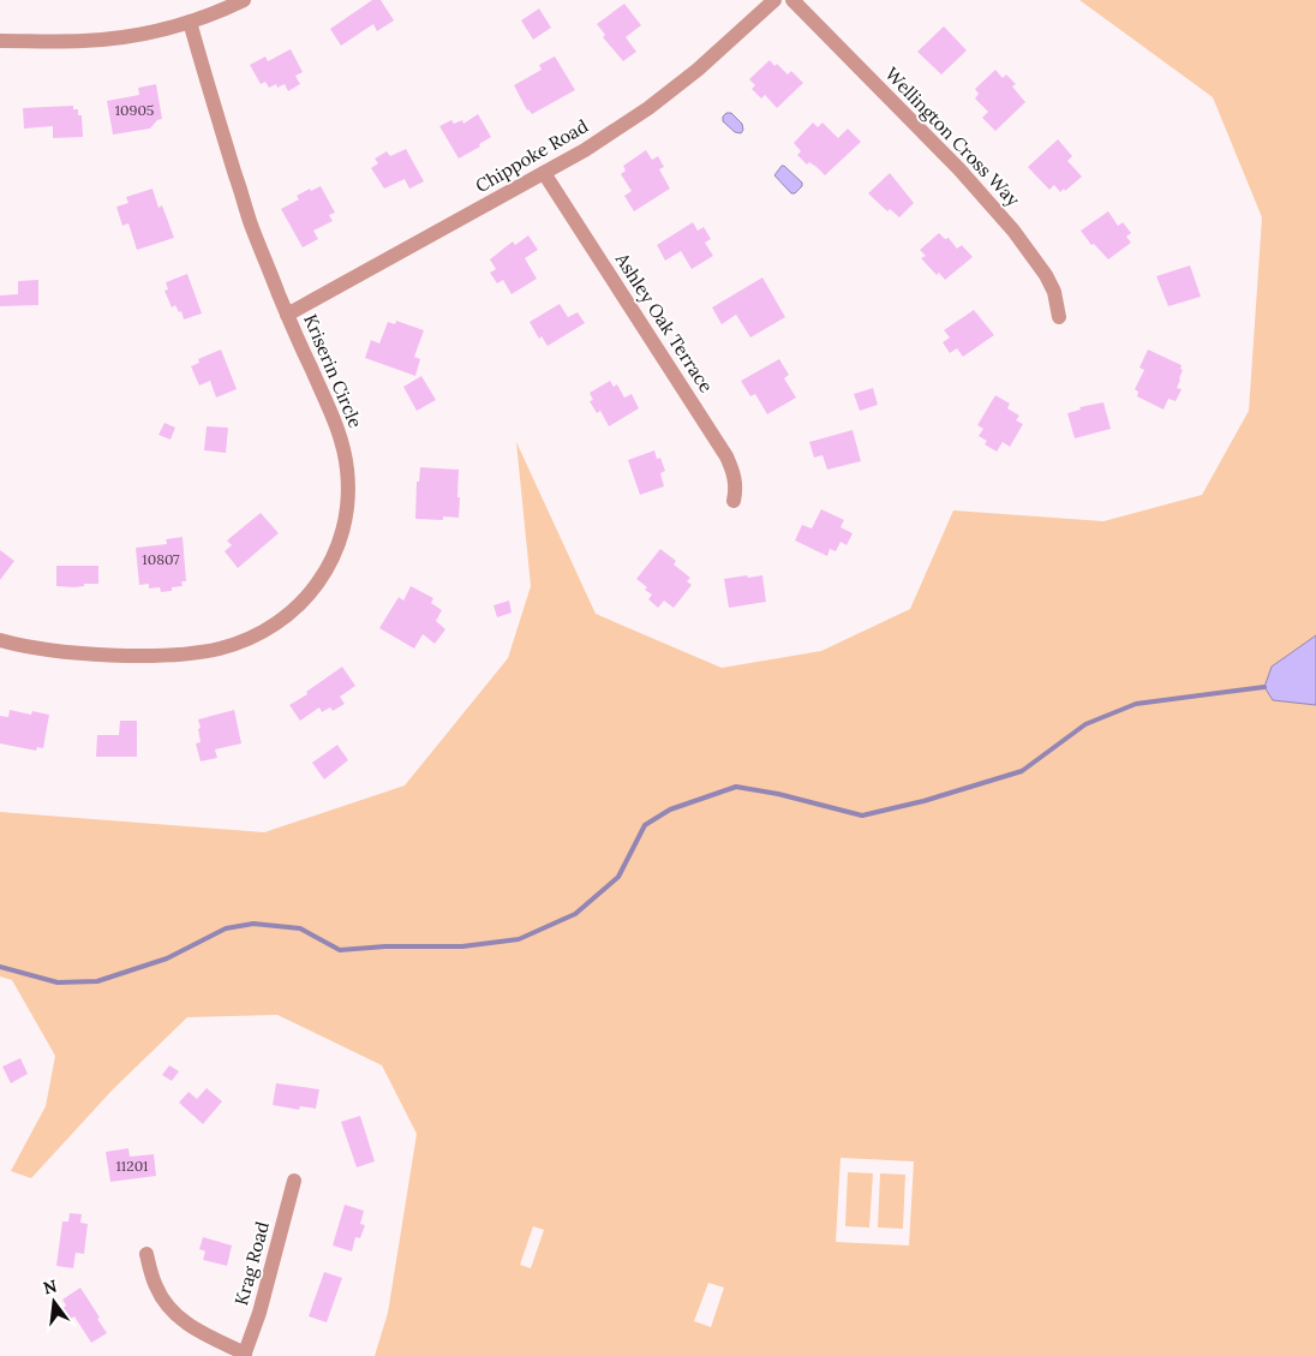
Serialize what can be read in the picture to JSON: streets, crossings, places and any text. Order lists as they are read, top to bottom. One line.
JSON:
{"streets":{"street":["Wellington Cross Way","Chippoke Road","Ashley Oak Terrace","Kriserin Circle","Krag Road"]},"crossings":[["Chippoke Road","Ashley Oak Terrace"],["Chippoke Road","Kriserin Circle"]],"house_numbers":["10905","10807","11201"],"north":"top"}
